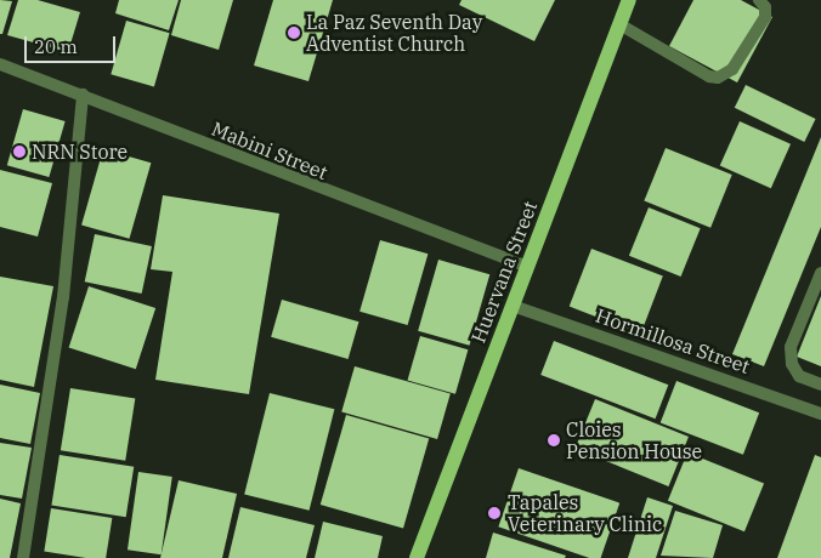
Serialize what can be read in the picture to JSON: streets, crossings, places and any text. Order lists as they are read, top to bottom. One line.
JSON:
{"streets":{"main road":["Huervana Street"],"street":["Mabini Street","Hormillosa Street"]},"crossings":[["Mabini Street","Huervana Street"],["Huervana Street","Hormillosa Street"]],"places":["La Paz Seventh Day Adventist Church","NRN Store","Cloies Pension House","Tapales Veterinary Clinic"],"scale_bar":"20 m"}
